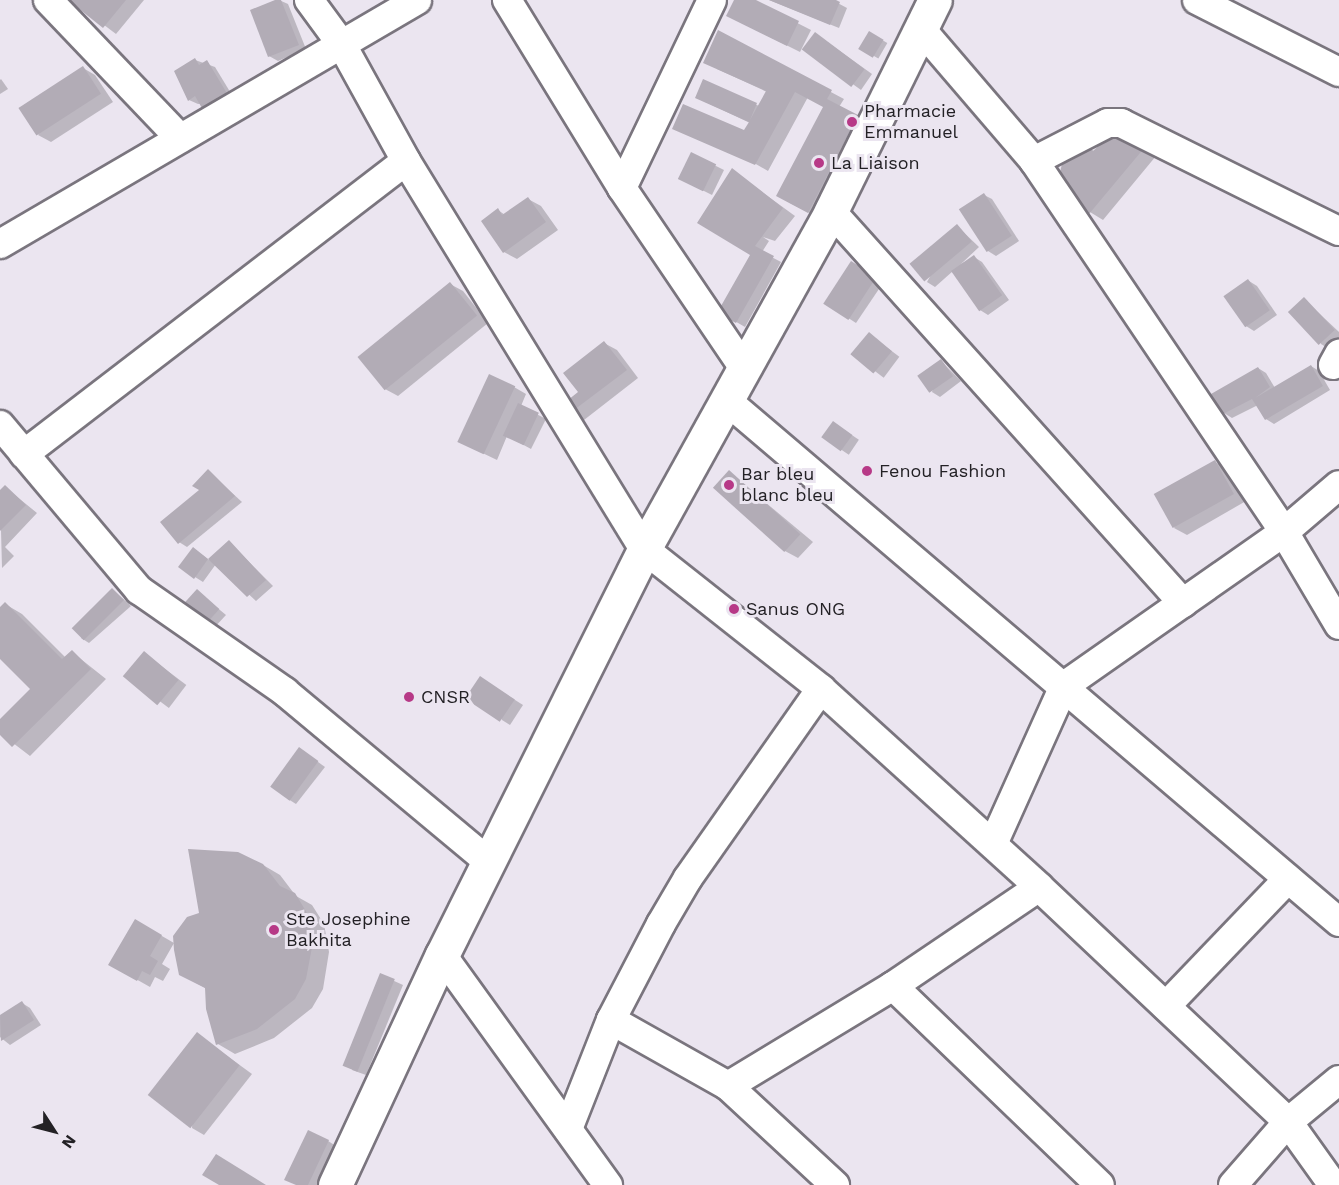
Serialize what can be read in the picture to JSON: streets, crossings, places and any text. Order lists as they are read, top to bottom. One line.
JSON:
{"places":["Pharmacie Emmanuel","La Liaison","Fenou Fashion","Bar bleu blanc bleu","Sanus ONG","CNSR","Ste Josephine Bakhita"],"north":"bottom right"}
